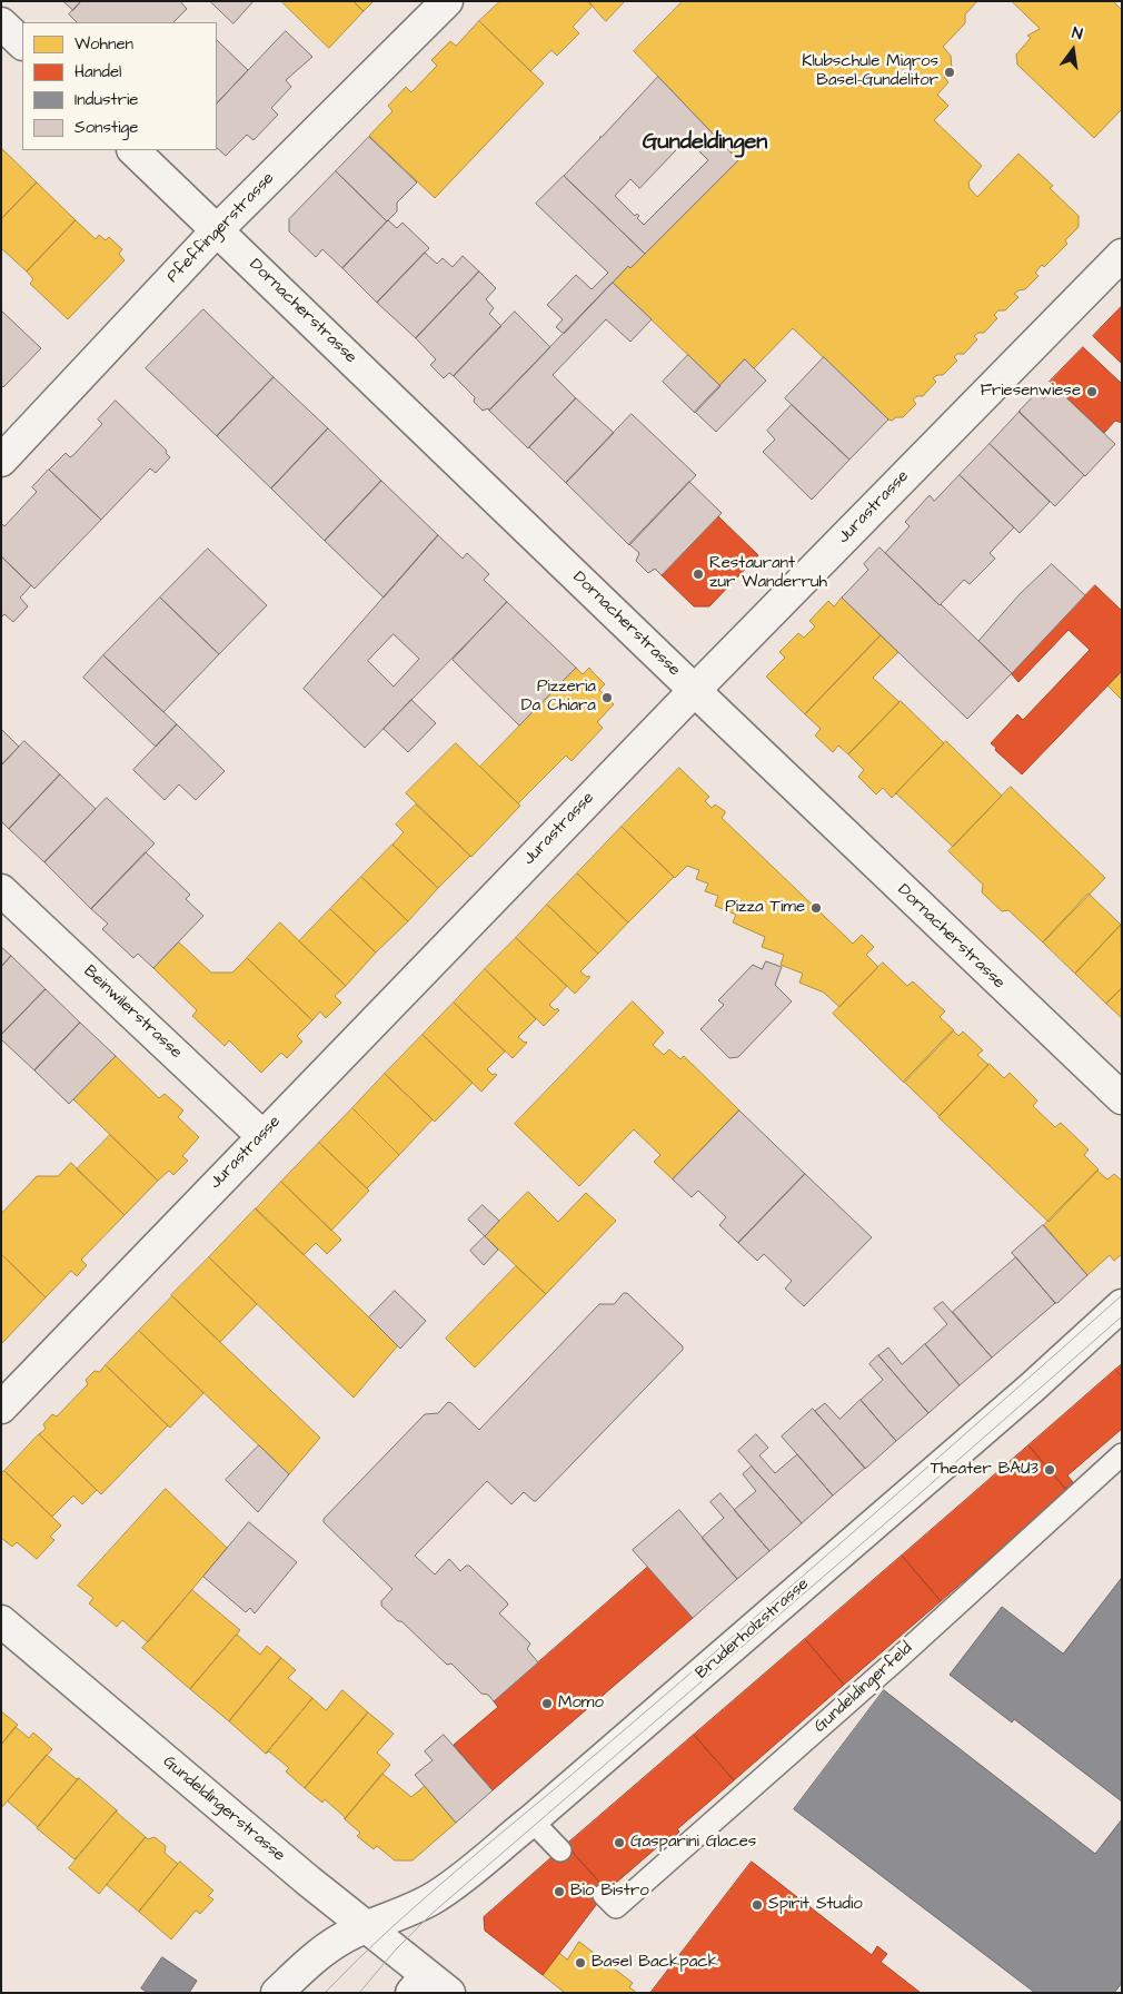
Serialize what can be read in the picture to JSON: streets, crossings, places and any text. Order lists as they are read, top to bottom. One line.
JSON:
{"streets":{"street":["Pfeffingerstrasse","Dornacherstrasse","Jurastrasse","Beinwilerstrasse","Bruderholzstrasse","Gundeldingerstrasse"],"lane":["Gundeldingerfeld"]},"crossings":[["Pfeffingerstrasse","Dornacherstrasse"],["Dornacherstrasse","Jurastrasse"],["Jurastrasse","Beinwilerstrasse"],["Bruderholzstrasse","Gundeldingerstrasse"]],"districts":["Gundeldingen"],"places":["Klubschule Migros Basel-Gundelitor","Friesenwiese","Restaurant zur Wanderruh","Pizzeria Da Chiara","Pizza Time","Theater BAU3","Momo","Gasparini Glaces","Bio Bistro","Spirit Studio","Basel Backpack"],"legend":["Wohnen","Handel","Industrie","Sonstige"],"north":"top"}
